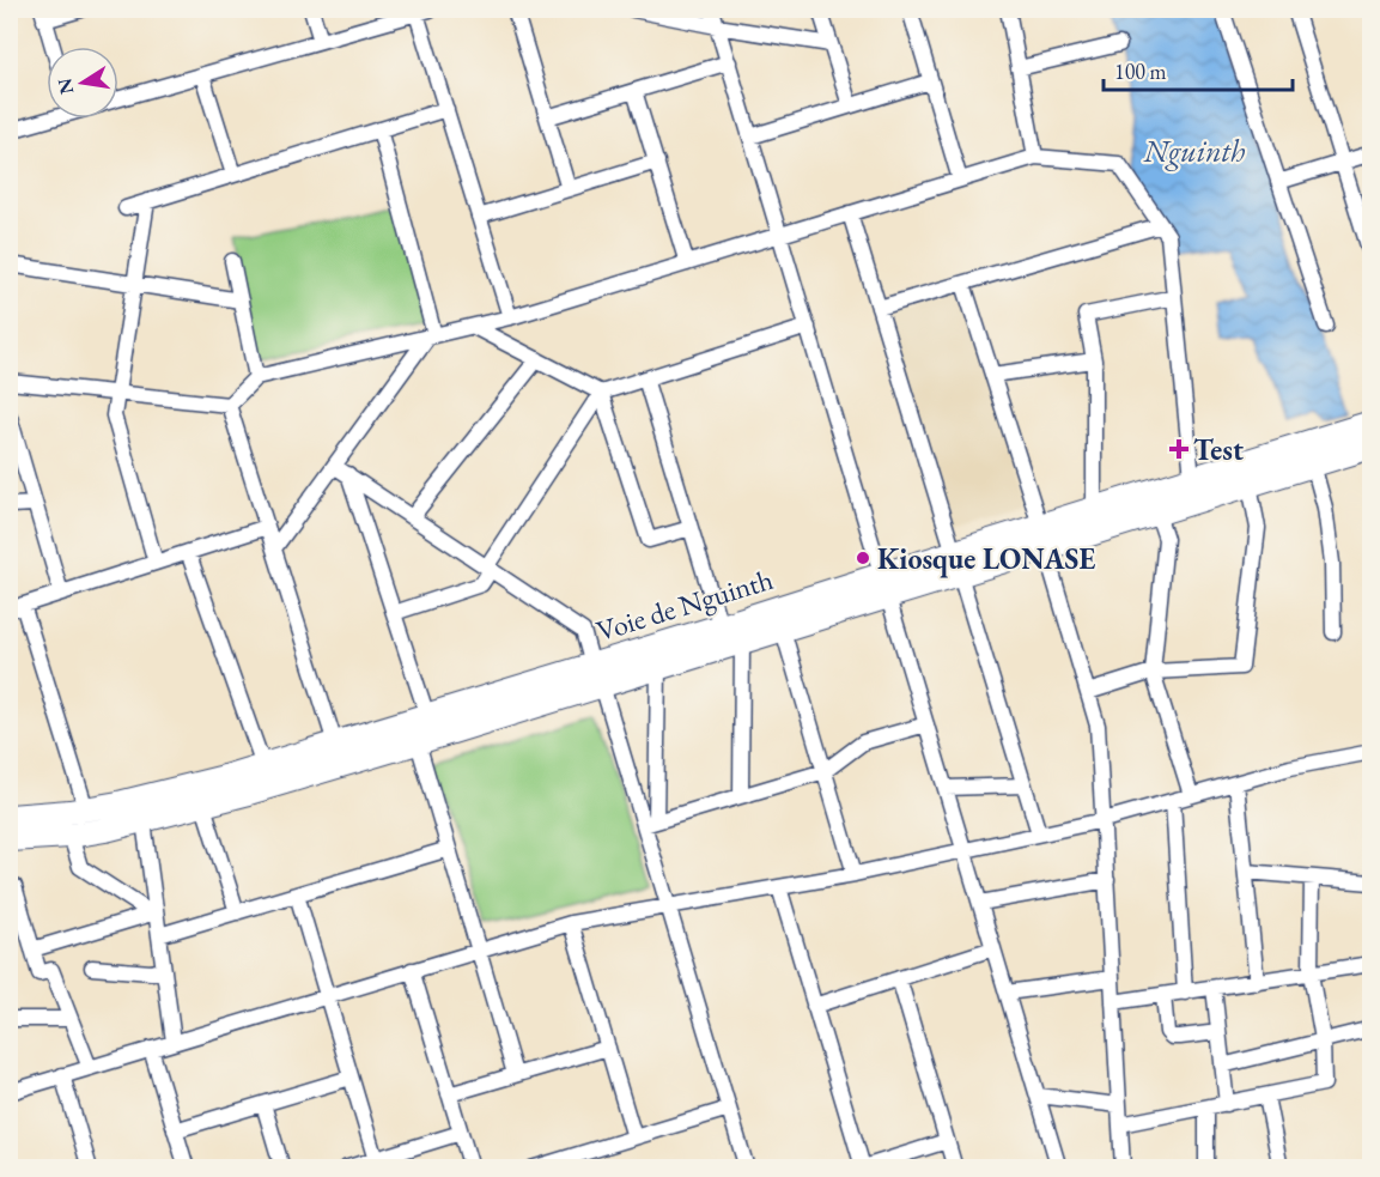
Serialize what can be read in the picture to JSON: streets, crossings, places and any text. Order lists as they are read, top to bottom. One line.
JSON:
{"streets":{"highway":["Voie de Nguinth"]},"water":["Nguinth"],"places":{"health":["Test"],"other":["Kiosque LONASE"]},"scale_bar":"100 m","north":"left"}
